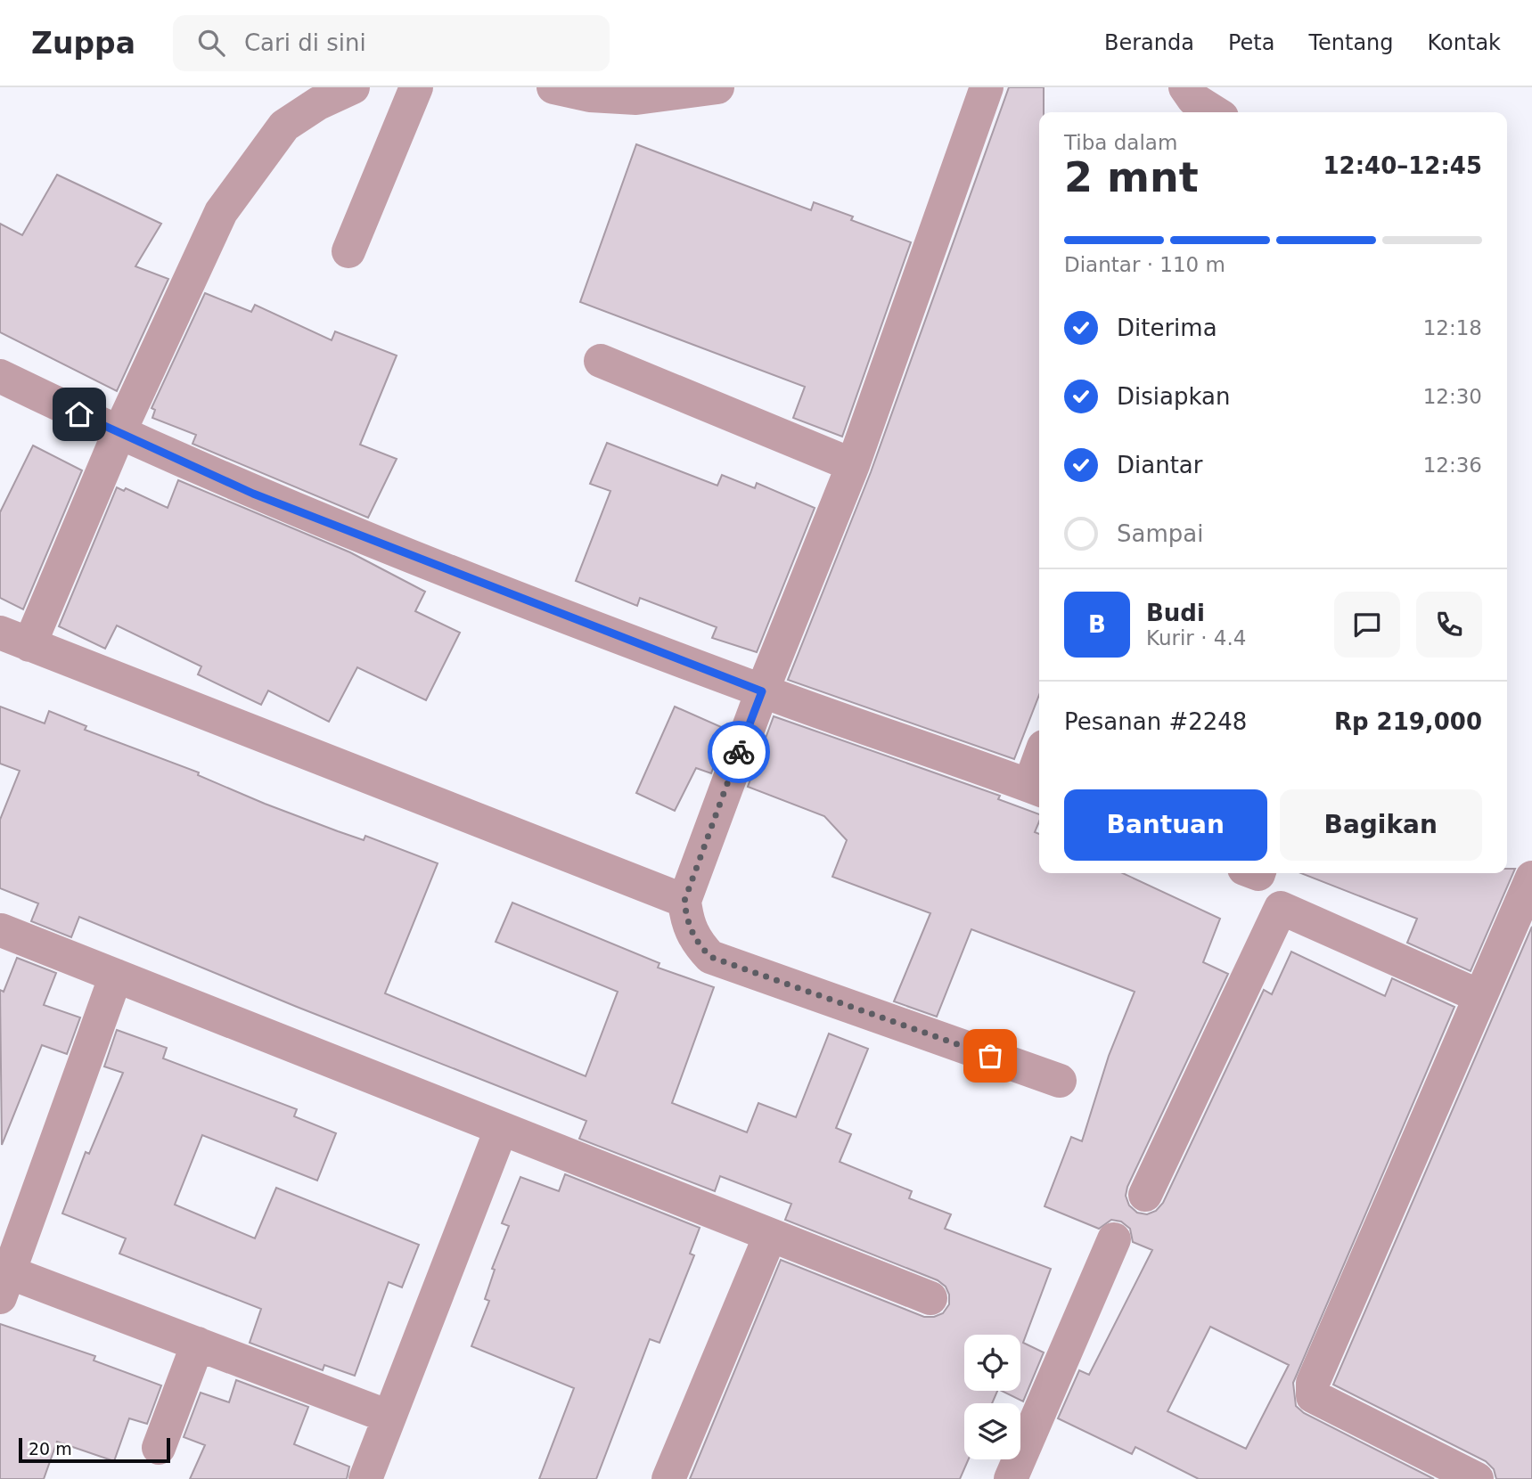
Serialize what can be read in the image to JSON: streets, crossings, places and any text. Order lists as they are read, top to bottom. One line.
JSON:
{"scale_bar":"20 m","page":{"header":"Zuppa","search":"Cari di sini","nav":["Beranda","Peta","Tentang","Kontak"],"heading":["2 mnt","Tiba dalam","12:40–12:45"],"panel":["Budi","Kurir · 4.4","Pesanan #2248","Rp 219,000"],"bar":"Diantar · 110 m","list":[["Diterima","12:18"],["Disiapkan","12:30"],["Diantar","12:36"],"Sampai"],"round":"B","buttons":["Bantuan","Bagikan"],"scale":"20 m"}}
